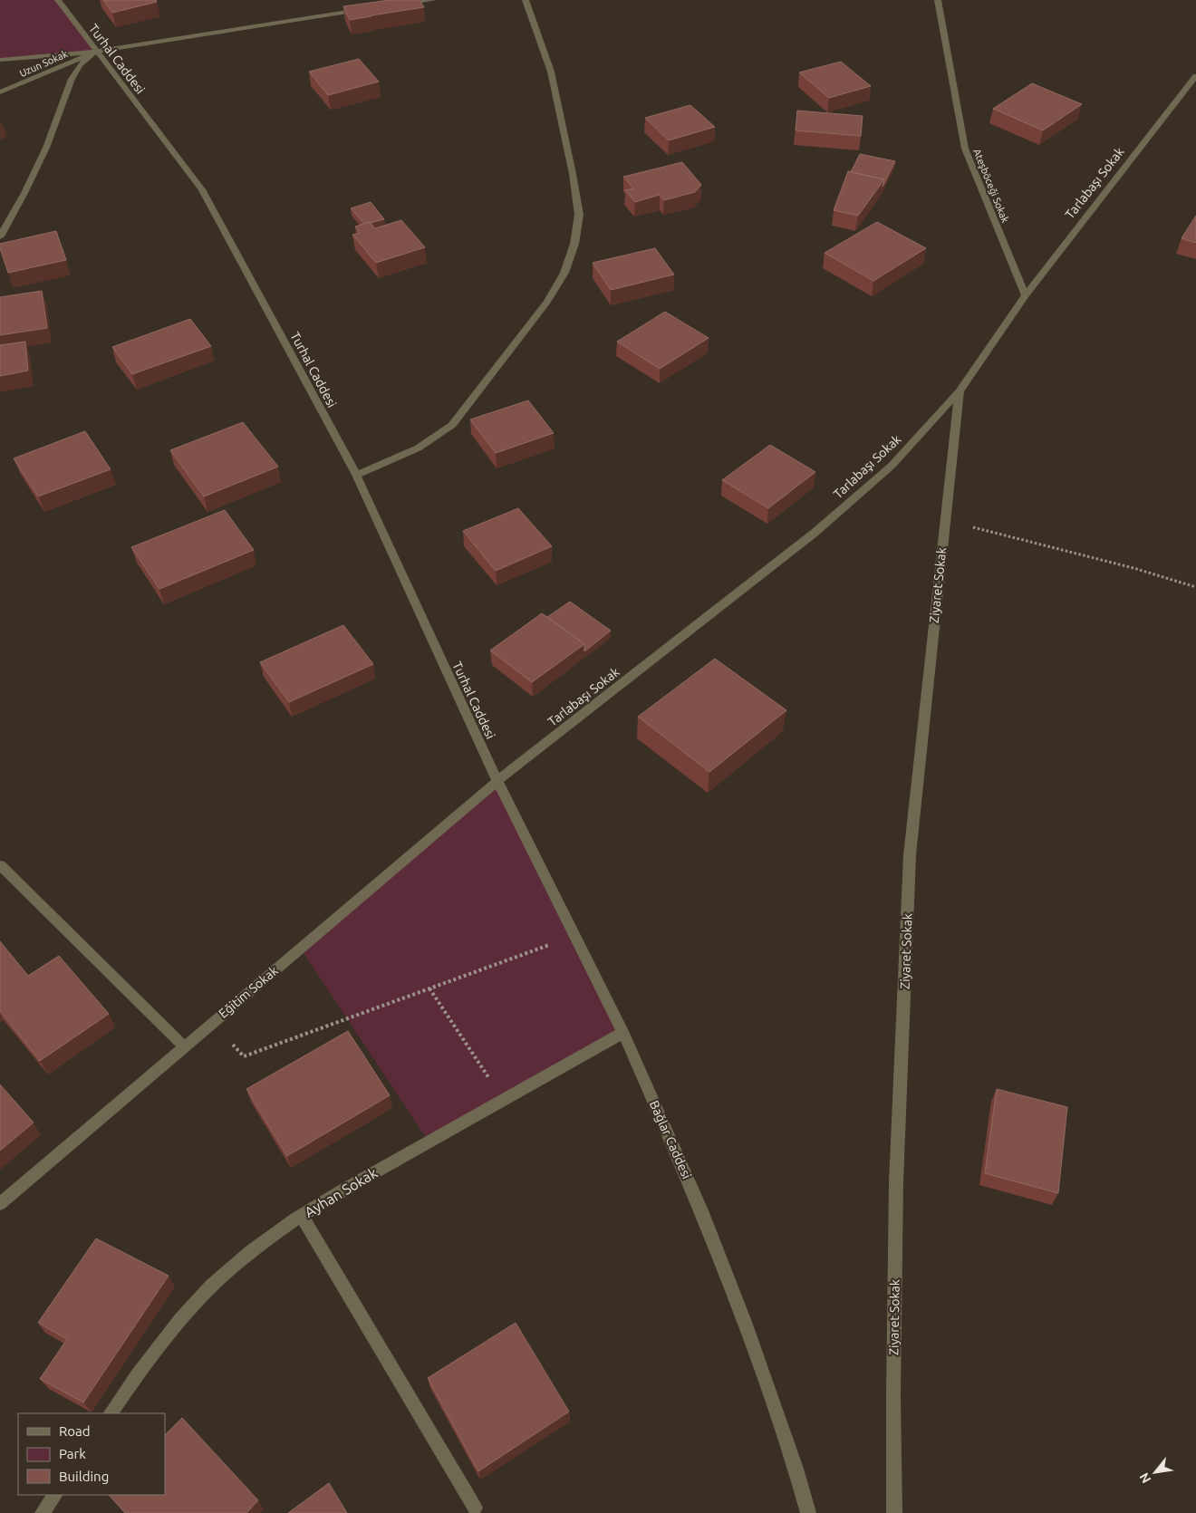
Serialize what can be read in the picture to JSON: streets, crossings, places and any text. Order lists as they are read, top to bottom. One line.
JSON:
{"streets":{"street":["Turhal Caddesi","Uzun Sokak","Tarlabaşı Sokak","Ateşböceği Sokak","Ziyaret Sokak","Eğitim Sokak","Bağlar Caddesi","Ayhan Sokak"]},"crossings":[["Turhal Caddesi","Uzun Sokak"],["Turhal Caddesi","Tarlabaşı Sokak"],["Turhal Caddesi","Eğitim Sokak"],["Turhal Caddesi","Bağlar Caddesi"],["Tarlabaşı Sokak","Ateşböceği Sokak"],["Tarlabaşı Sokak","Ziyaret Sokak"],["Tarlabaşı Sokak","Eğitim Sokak"],["Tarlabaşı Sokak","Bağlar Caddesi"],["Eğitim Sokak","Bağlar Caddesi"],["Bağlar Caddesi","Ayhan Sokak"]],"legend":["Road","Park","Building"],"north":"bottom left"}
